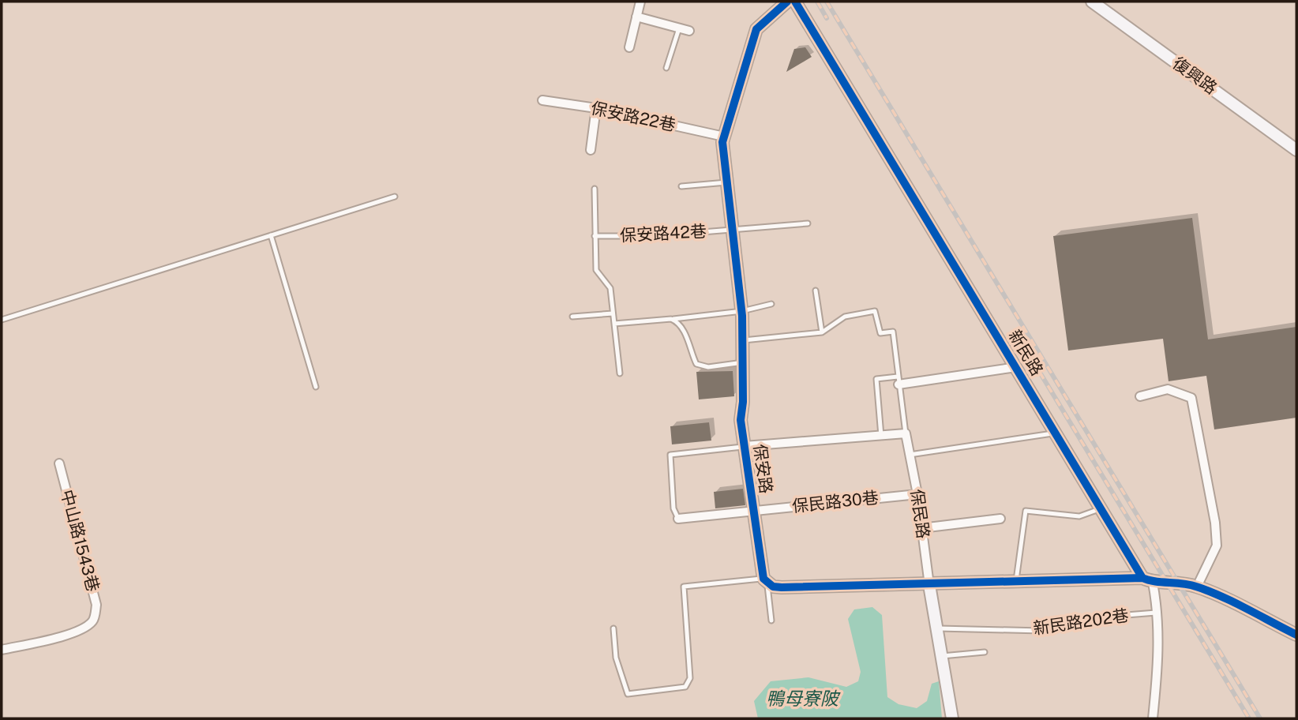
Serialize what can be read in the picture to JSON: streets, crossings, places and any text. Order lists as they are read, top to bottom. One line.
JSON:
{"streets":{"street":["復興路","保安路22巷","新民路","保安路","保民路30巷","保民路","中山路1543巷"],"lane":["保安路42巷","新民路202巷"]},"crossings":[["保安路22巷","保安路"],["保安路42巷","保安路"],["保安路","保民路30巷"],["保民路30巷","保民路"],["保民路","新民路202巷"]],"water":["鴨母寮陂"]}
